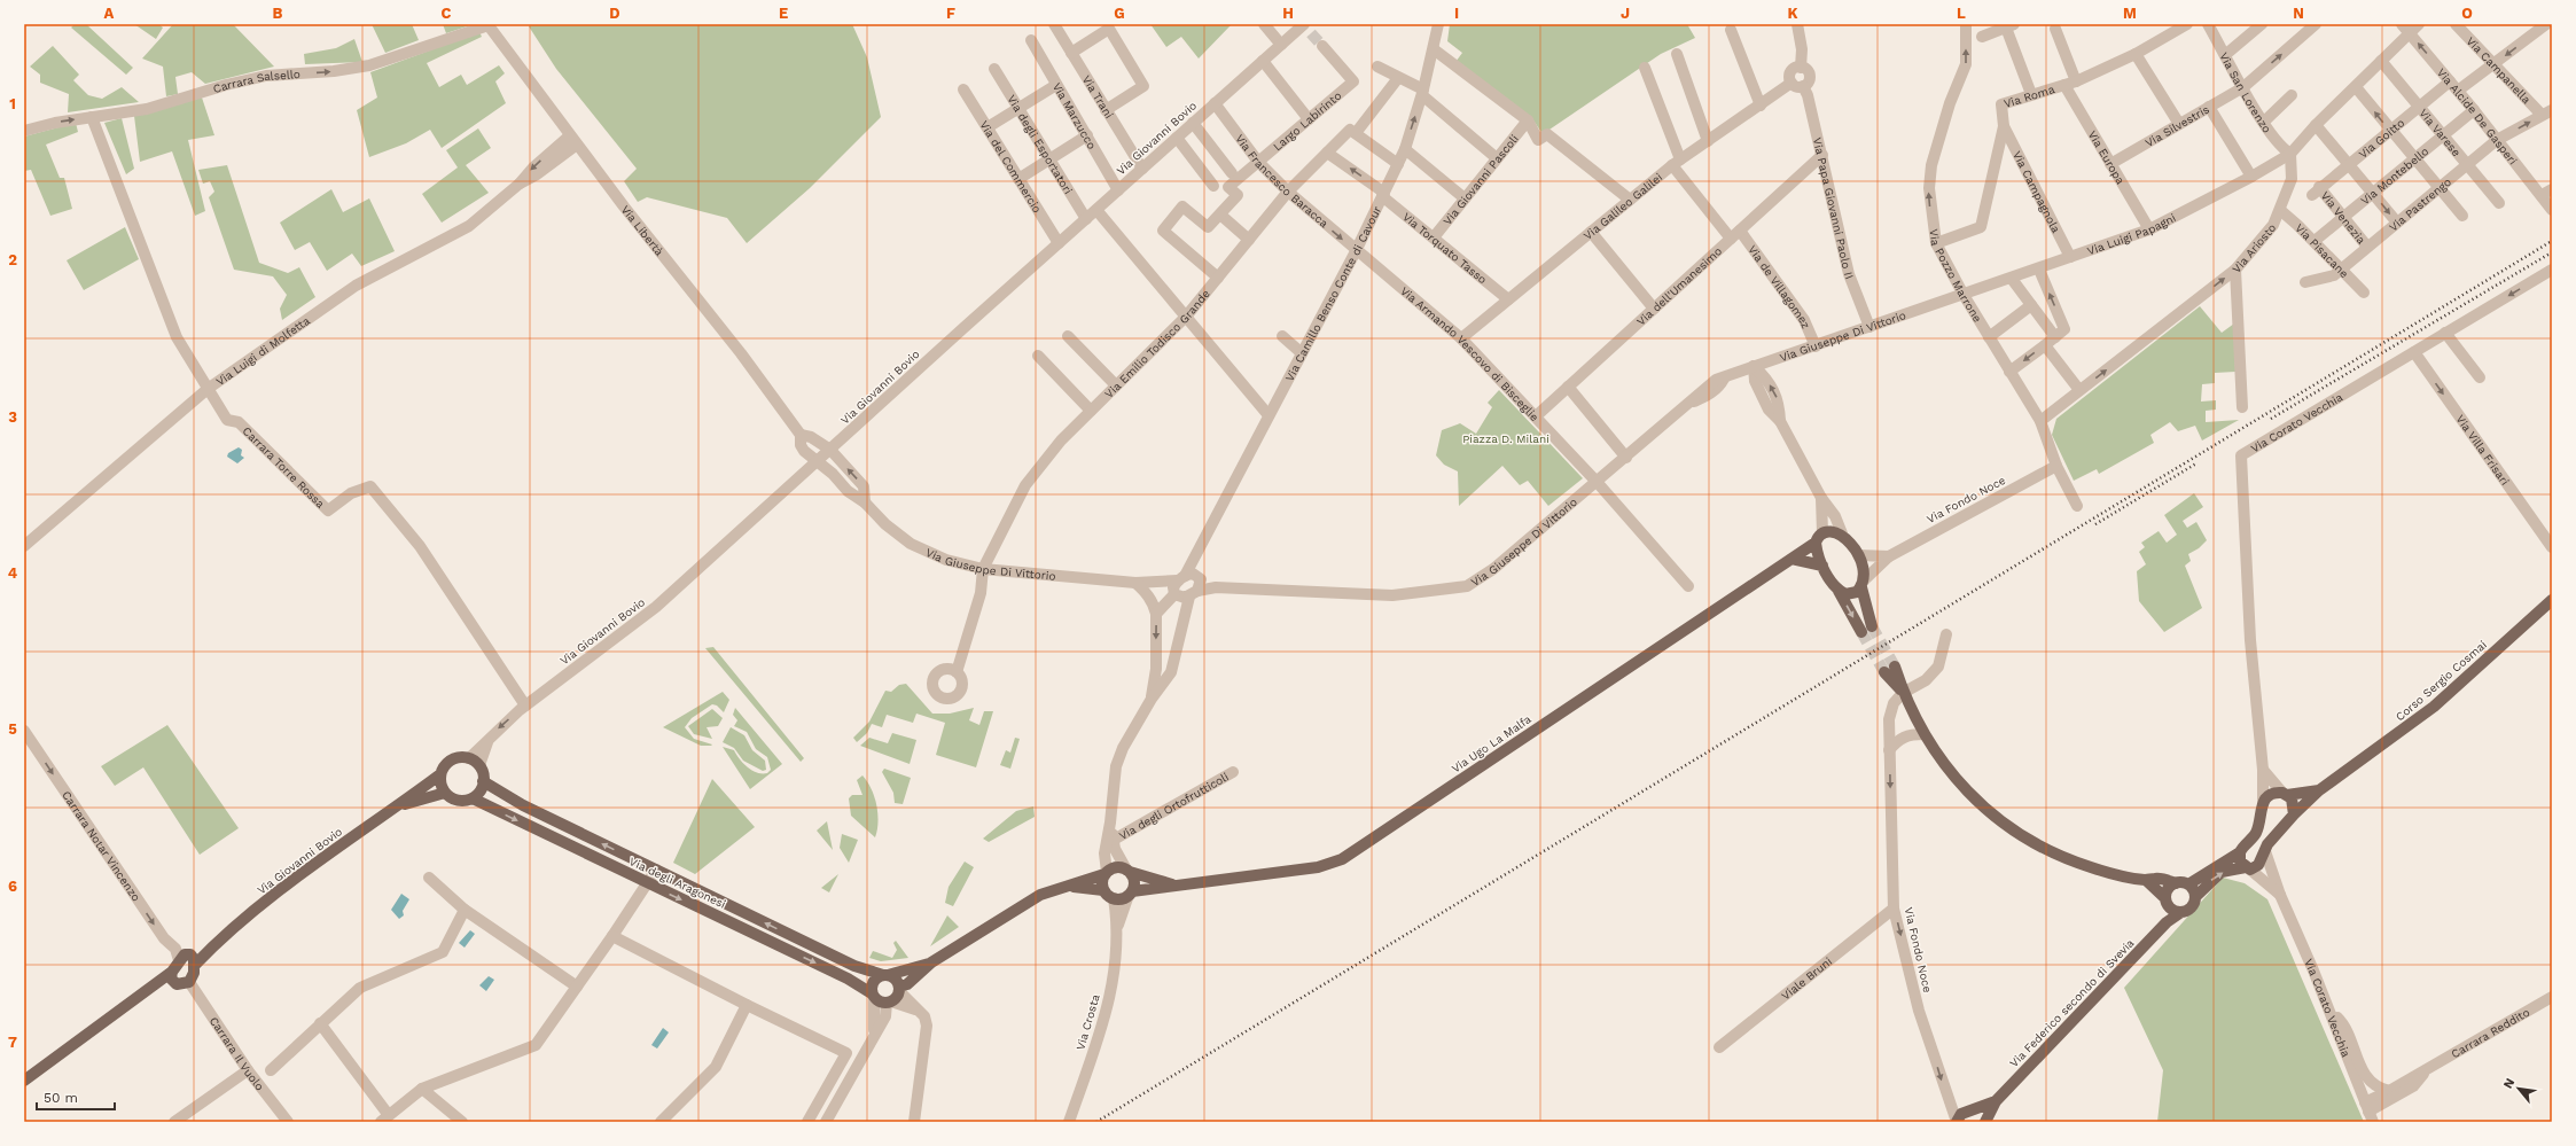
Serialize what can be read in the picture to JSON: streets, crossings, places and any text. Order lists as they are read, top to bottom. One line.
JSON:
{"streets":{"main road":["Via Giovanni Bovio","Corso Sergio Cosmai","Via Ugo La Malfa","Via degli Aragonesi","Via Federico secondo di Svevia"],"street":["Via Campanella","Carrara Salsello","Via San Lorenzo","Via Trani","Via Roma","Via Marzucco","Via Alcide De Gasperi","Largo Labirinto","Via Silvestris","Via Varese","Via Goitto","Via degli Esportatori","Via Europa","Via del Commercio","Via Montebello","Via Giovanni Pascoli","Via Francesco Baracca","Via Campagnola","Via Pastrengo","Via Galileo Galilei","Via Papa Giovanni Paolo II","Via Venezia","Via Libertà","Via Luigi Papagni","Via Ariosto","Via Torquato Tasso","Via Pisacane","Via Pozzo Marrone","Via dell'Umanesimo","Via de Villagomez","Via Camillo Benso Conte di Cavour","Via Giuseppe Di Vittorio","Via Emilio Todisco Grande","Via Luigi di Molfetta","Via Armando Vescovo di Bisceglie","Via Corato Vecchia","Via Villa Frisari","Carrara Torre Rossa","Via Fondo Noce","Via degli Ortofrutticoli","Carrara Notar Vincenzo","Viale Bruni","Via Crosta","Carrara Reddito","Carrara Il Vuolo"]},"crossings":[["Via Campanella","Via Pastrengo"],["Carrara Salsello","Via Libertà"],["Carrara Salsello","Carrara Torre Rossa"],["Via San Lorenzo","Via Silvestris"],["Via San Lorenzo","Via Luigi Papagni"],["Via San Lorenzo","Via Ariosto"],["Via Trani","Via Giovanni Bovio"],["Via Roma","Via Europa"],["Via Roma","Via Campagnola"],["Via Roma","Via Pozzo Marrone"],["Via Marzucco","Via Giovanni Bovio"],["Via Alcide De Gasperi","Via Goitto"],["Via Alcide De Gasperi","Via Montebello"],["Via Alcide De Gasperi","Via Pastrengo"],["Largo Labirinto","Via Francesco Baracca"],["Largo Labirinto","Via Emilio Todisco Grande"],["Via Silvestris","Via Europa"],["Via Varese","Via Goitto"],["Via Varese","Via Montebello"],["Via Varese","Via Pastrengo"],["Via Giovanni Bovio","Via degli Esportatori"],["Via Giovanni Bovio","Via del Commercio"],["Via Giovanni Bovio","Via Francesco Baracca"],["Via Giovanni Bovio","Via Libertà"],["Via Giovanni Bovio","Via Giuseppe Di Vittorio"],["Via Giovanni Bovio","Carrara Torre Rossa"],["Via Giovanni Bovio","Via degli Aragonesi"],["Via Goitto","Via Venezia"],["Via Europa","Via Luigi Papagni"],["Via Montebello","Via Venezia"],["Via Montebello","Via Pisacane"],["Via Giovanni Pascoli","Via Torquato Tasso"],["Via Francesco Baracca","Via Camillo Benso Conte di Cavour"],["Via Francesco Baracca","Via Emilio Todisco Grande"],["Via Francesco Baracca","Via Armando Vescovo di Bisceglie"],["Via Campagnola","Via Luigi Papagni"],["Via Pastrengo","Via Venezia"],["Via Pastrengo","Via Pisacane"],["Via Galileo Galilei","Via Papa Giovanni Paolo II"],["Via Galileo Galilei","Via Torquato Tasso"],["Via Galileo Galilei","Via Armando Vescovo di Bisceglie"],["Via Papa Giovanni Paolo II","Via dell'Umanesimo"],["Via Papa Giovanni Paolo II","Via Giuseppe Di Vittorio"],["Via Libertà","Via Giuseppe Di Vittorio"],["Via Libertà","Via Luigi di Molfetta"],["Via Luigi Papagni","Via Ariosto"],["Via Luigi Papagni","Via Pozzo Marrone"],["Via Luigi Papagni","Via Giuseppe Di Vittorio"],["Via Ariosto","Via Pisacane"],["Via Ariosto","Via Pozzo Marrone"],["Via Torquato Tasso","Via Camillo Benso Conte di Cavour"],["Via Torquato Tasso","Via Emilio Todisco Grande"],["Via Pozzo Marrone","Via Giuseppe Di Vittorio"],["Via Pozzo Marrone","Via Fondo Noce"],["Via dell'Umanesimo","Via de Villagomez"],["Via dell'Umanesimo","Via Armando Vescovo di Bisceglie"],["Via de Villagomez","Via Giuseppe Di Vittorio"],["Via Camillo Benso Conte di Cavour","Via Giuseppe Di Vittorio"],["Via Camillo Benso Conte di Cavour","Via Armando Vescovo di Bisceglie"],["Via Giuseppe Di Vittorio","Via Emilio Todisco Grande"],["Via Giuseppe Di Vittorio","Via Armando Vescovo di Bisceglie"],["Via Luigi di Molfetta","Carrara Torre Rossa"],["Via Corato Vecchia","Via Villa Frisari"],["Via Corato Vecchia","Corso Sergio Cosmai"],["Via Corato Vecchia","Via Federico secondo di Svevia"],["Via Corato Vecchia","Carrara Reddito"],["Via Fondo Noce","Viale Bruni"],["Via Fondo Noce","Via Federico secondo di Svevia"],["Corso Sergio Cosmai","Via Federico secondo di Svevia"]],"one_way":["Carrara Salsello","Via Ariosto","Via Villa Frisari","Via Fondo Noce","Carrara Notar Vincenzo"],"parks":["Piazza D. Milani"],"scale_bar":"50 m","north":"top left","grid":{"columns":["A","B","C","D","E","F","G","H","I","J","K","L","M","N","O"],"rows":["1","2","3","4","5","6","7"]}}
